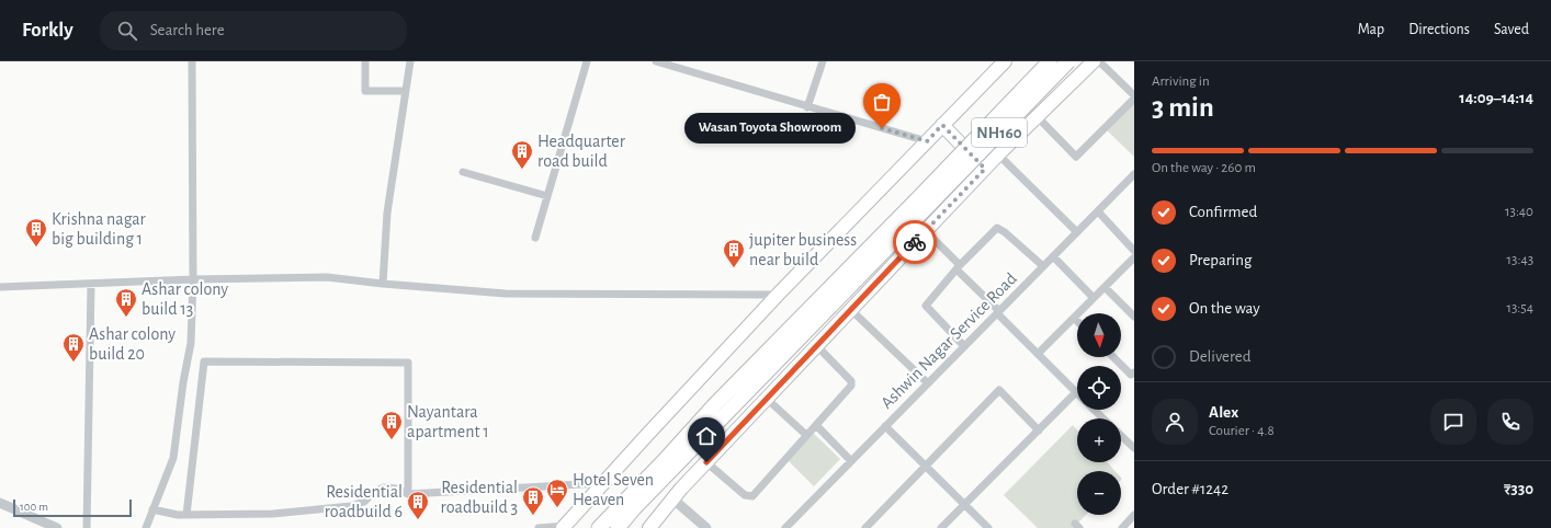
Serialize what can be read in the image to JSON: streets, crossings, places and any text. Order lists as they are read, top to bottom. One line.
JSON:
{"streets":{"highway":["NH160"],"street":["Ashwin Nagar Service Road"]},"places":{"other":["Wasan Toyota Showroom"],"building":["Headquarter road build","Krishna nagar big building 1","jupiter business near build","Ashar colony build 13","Ashar colony build 20","Nayantara apartment 1","Residential roadbuild 3","Residential roadbuild 6"],"hotel":["Hotel Seven Heaven"]},"scale_bar":"100 m","north":"bottom","page":{"header":"Forkly","search":"Search here","nav":["Map","Directions","Saved"],"heading":["3 min","Arriving in","14:09–14:14"],"panel":["Alex","Courier · 4.8","Order #1242","₹330"],"bubble":"Wasan Toyota Showroom","bar":"On the way · 260 m","list":[["Confirmed","13:40"],["Preparing","13:43"],["On the way","13:54"],"Delivered"],"map_buttons":["+","−"],"scale":"100 m"}}
